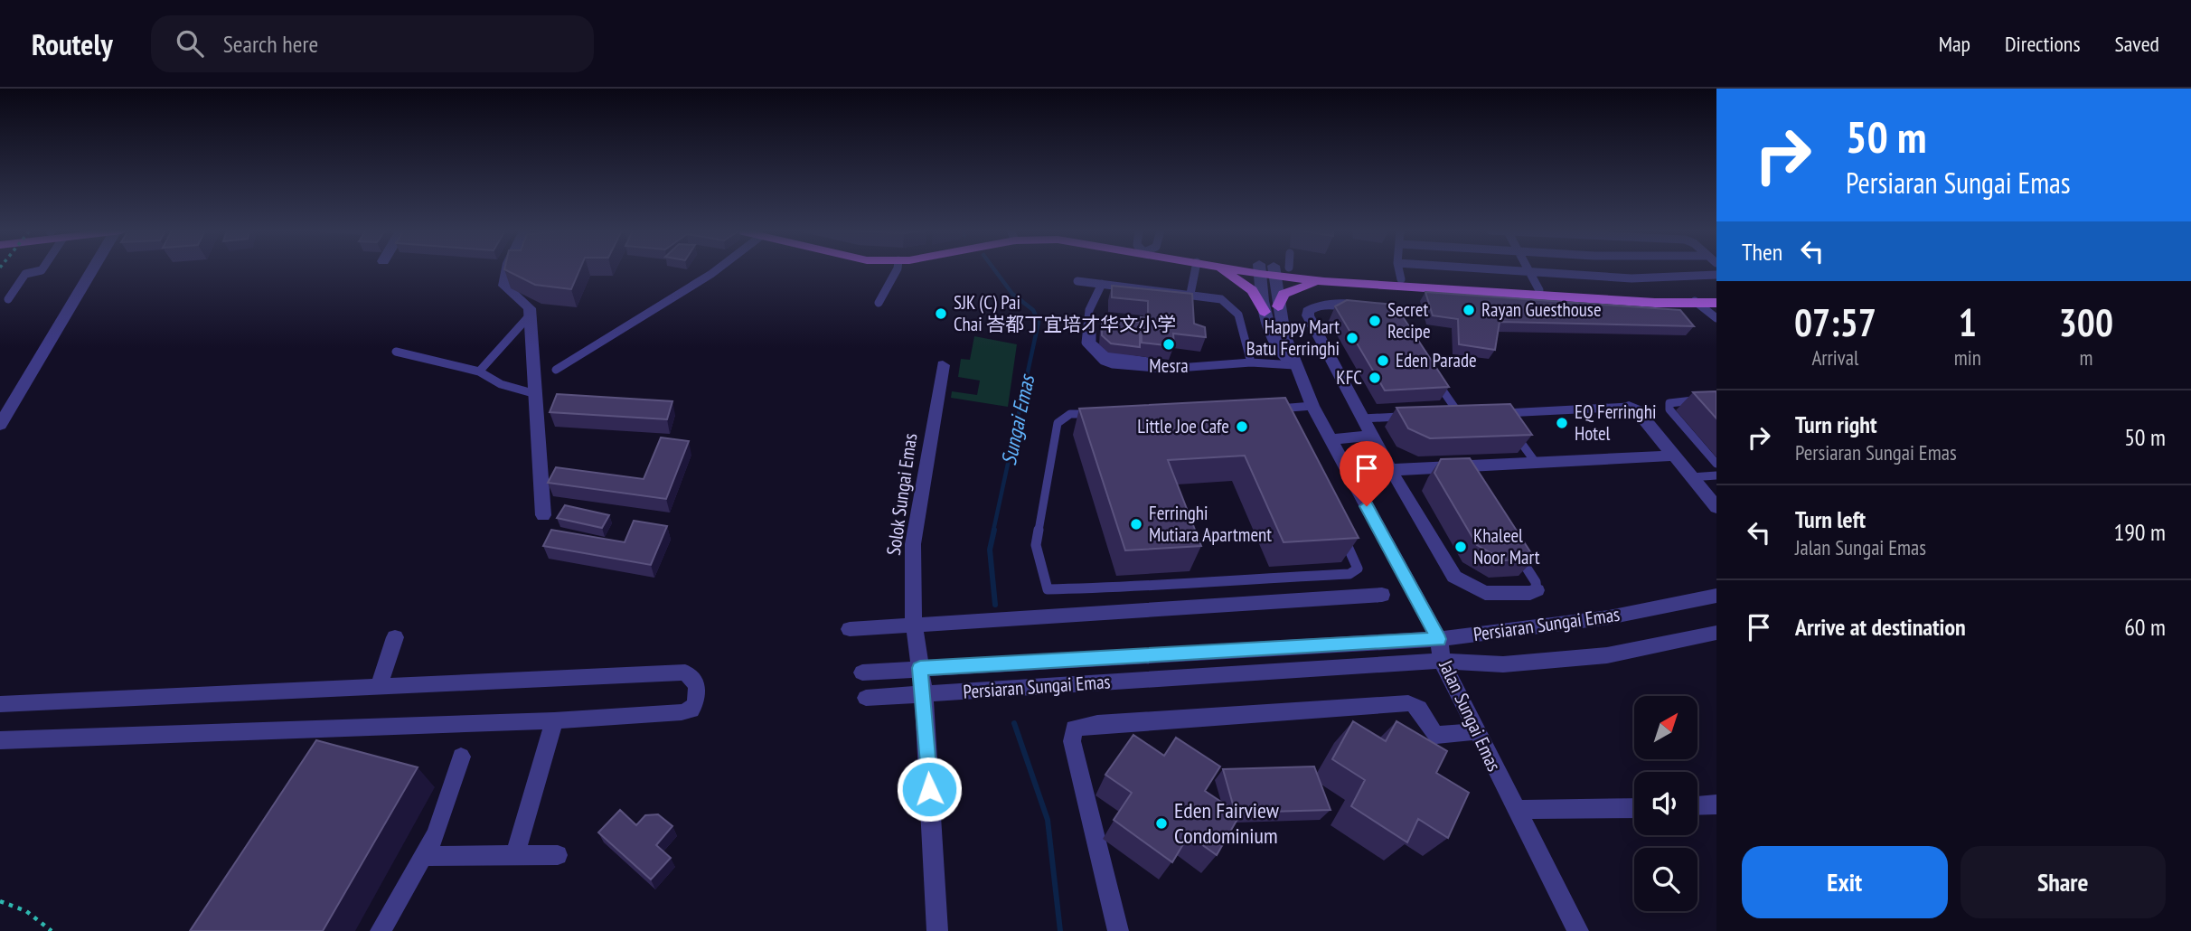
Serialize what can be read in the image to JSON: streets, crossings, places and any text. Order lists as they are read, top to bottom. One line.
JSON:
{"streets":{"street":["Solok Sungai Emas","Persiaran Sungai Emas","Jalan Sungai Emas"]},"crossings":[["Solok Sungai Emas","Persiaran Sungai Emas"],["Persiaran Sungai Emas","Jalan Sungai Emas"]],"water":["Sungai Emas"],"places":["Rayan Guesthouse","SJK (C) Pai Chai 峇都丁宜培才华文小学","Secret Recipe","Happy Mart Batu Ferringhi","Mesra","Eden Parade","KFC","EQ Ferringhi Hotel","Little Joe Cafe","Ferringhi Mutiara Apartment","Khaleel Noor Mart","Eden Fairview Condominium"],"north":"top right","page":{"header":"Routely","search":"Search here","nav":["Map","Directions","Saved"],"turn":["50 m","Persiaran Sungai Emas"],"then":"Then","eta":["07:57","Arrival","1","min","300","m"],"list":[{"name":"Turn right","note":"Persiaran Sungai Emas","value":"50 m"},{"name":"Turn left","note":"Jalan Sungai Emas","value":"190 m"},{"name":"Arrive at destination","value":"60 m"}],"buttons":["Exit","Share"]}}
